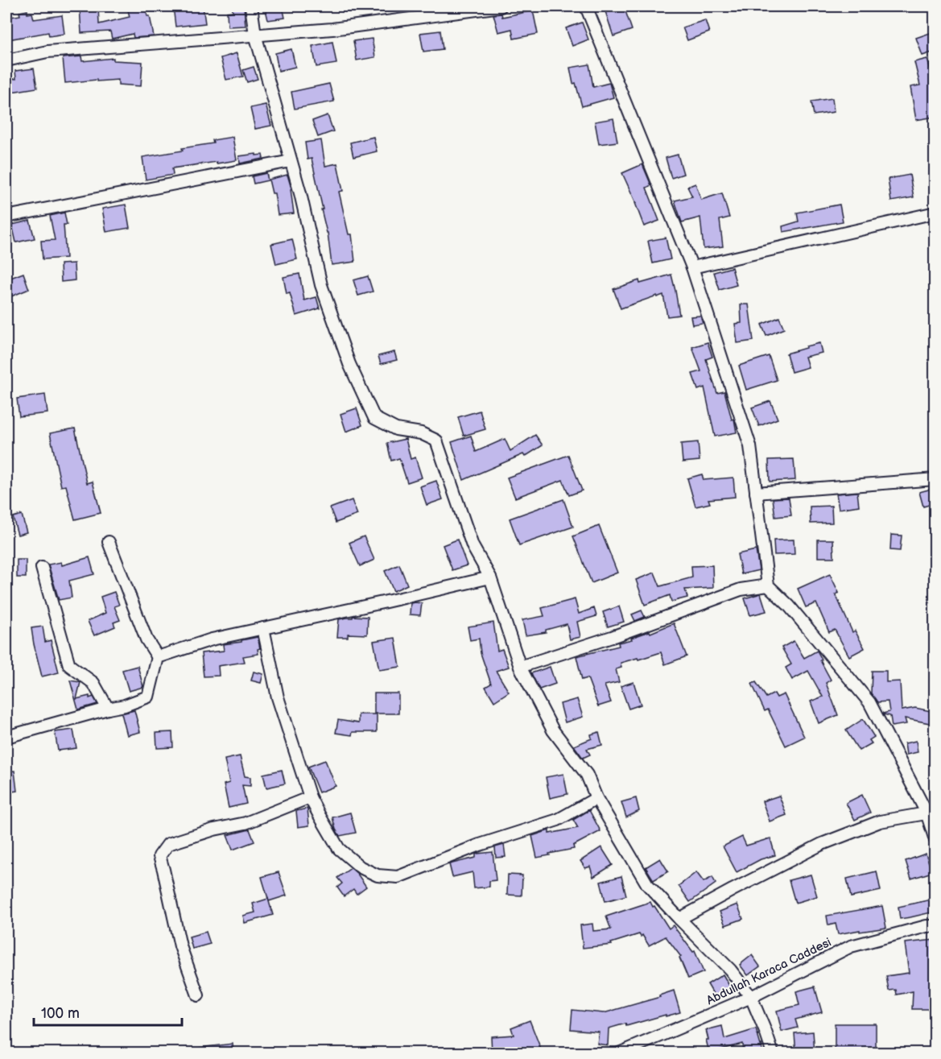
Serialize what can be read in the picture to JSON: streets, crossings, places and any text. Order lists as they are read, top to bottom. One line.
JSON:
{"streets":{"street":["Abdullah Karaca Caddesi"]},"scale_bar":"100 m"}
